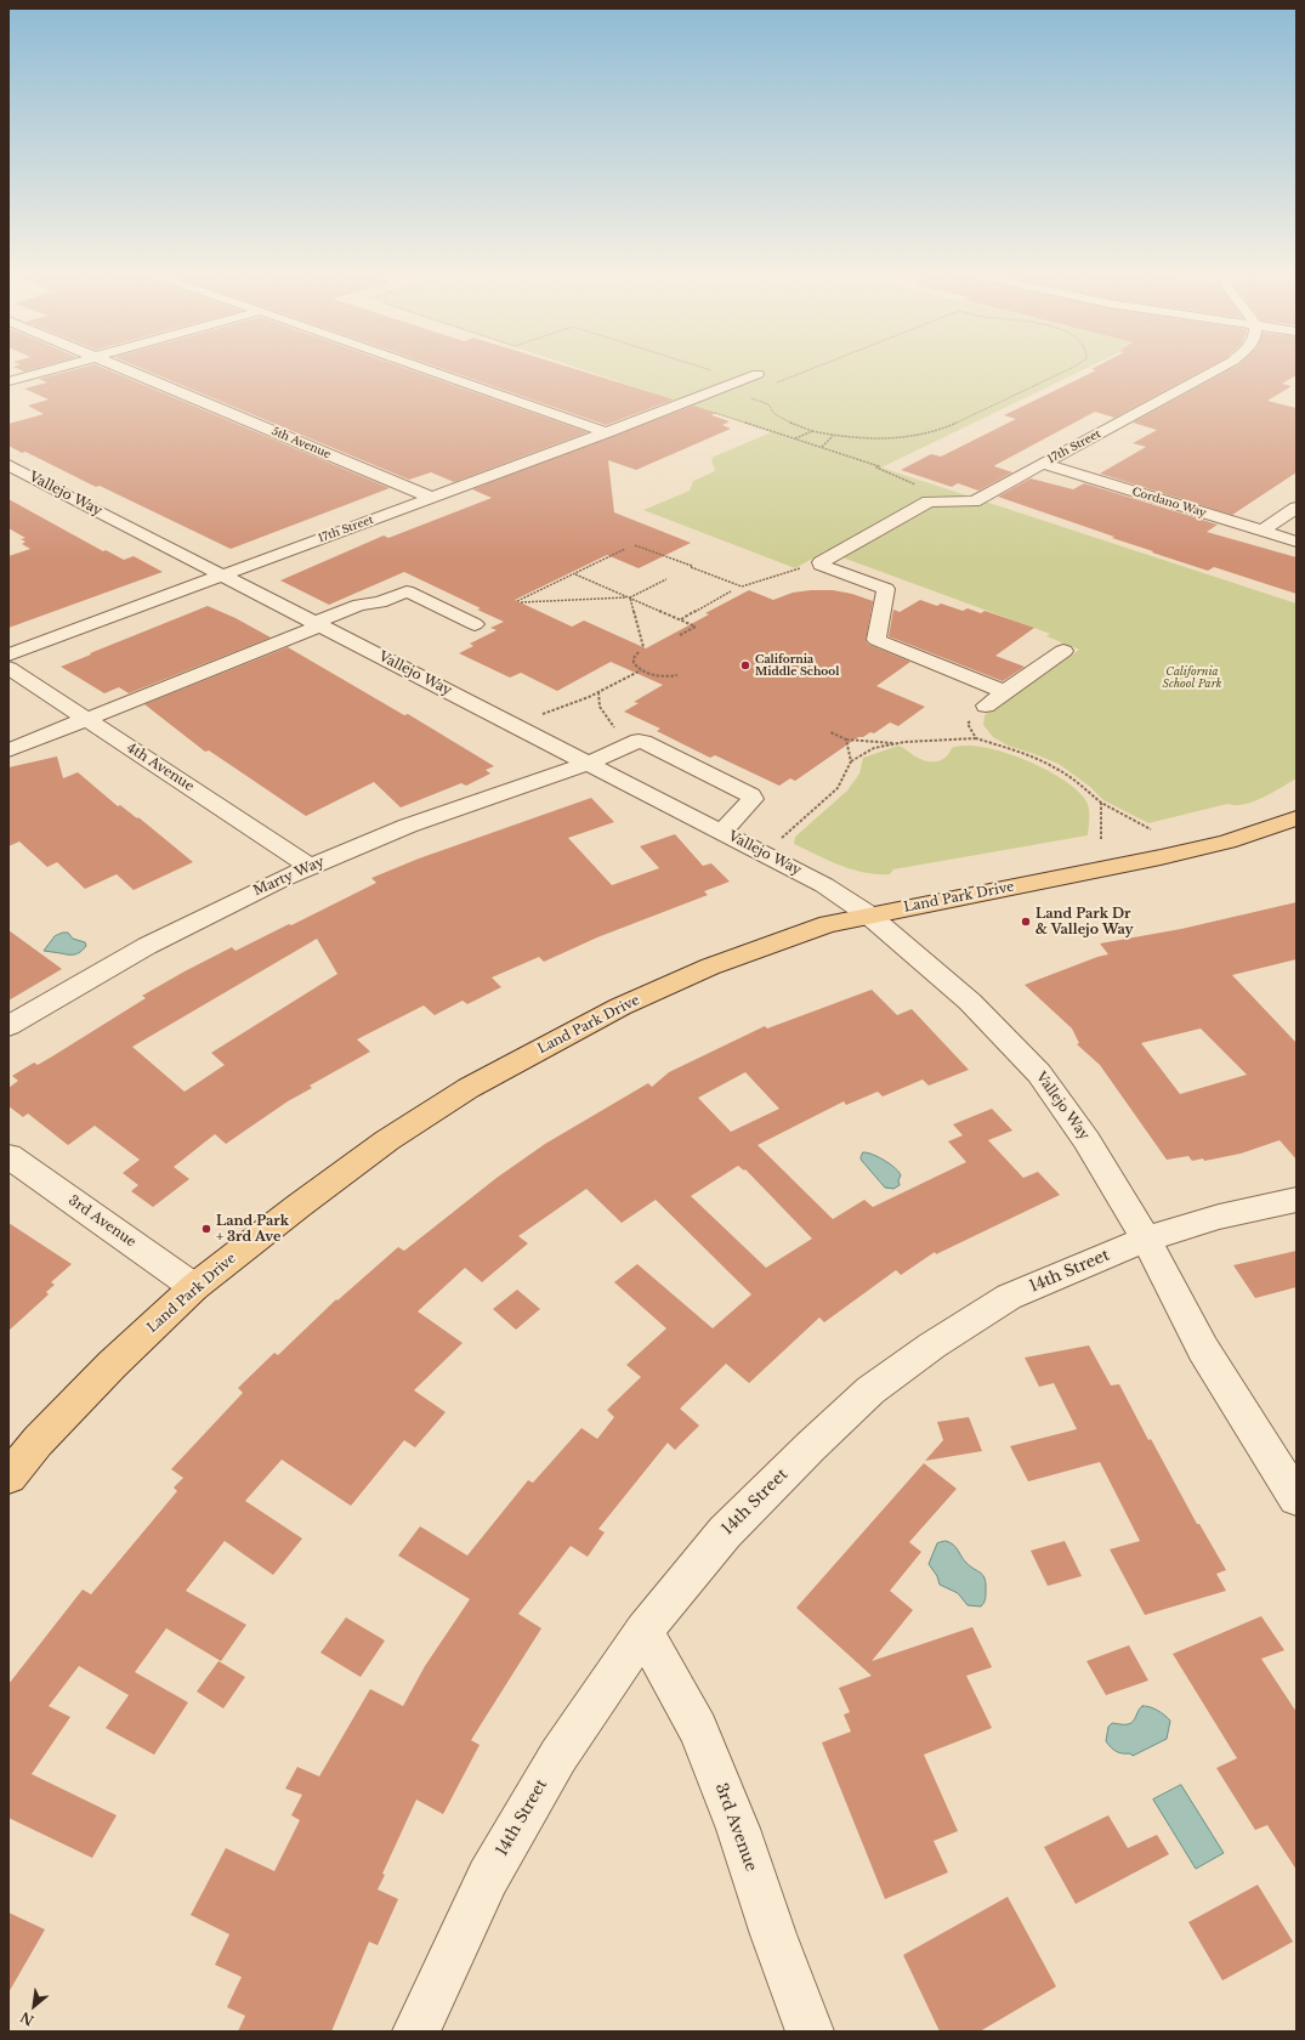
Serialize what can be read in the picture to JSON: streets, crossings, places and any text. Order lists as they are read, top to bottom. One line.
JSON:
{"streets":{"main road":["Land Park Drive"],"street":["5th Avenue","17th Street","Vallejo Way","Cordano Way","4th Avenue","Marty Way","3rd Avenue","14th Street"]},"crossings":[["5th Avenue","17th Street"],["17th Street","Vallejo Way"],["17th Street","Cordano Way"],["Vallejo Way","Marty Way"],["Vallejo Way","Land Park Drive"],["Vallejo Way","14th Street"],["4th Avenue","Marty Way"],["Land Park Drive","3rd Avenue"],["3rd Avenue","14th Street"]],"parks":["California School Park"],"places":["California Middle School","Land Park Dr & Vallejo Way","Land Park + 3rd Ave"],"north":"bottom left"}
